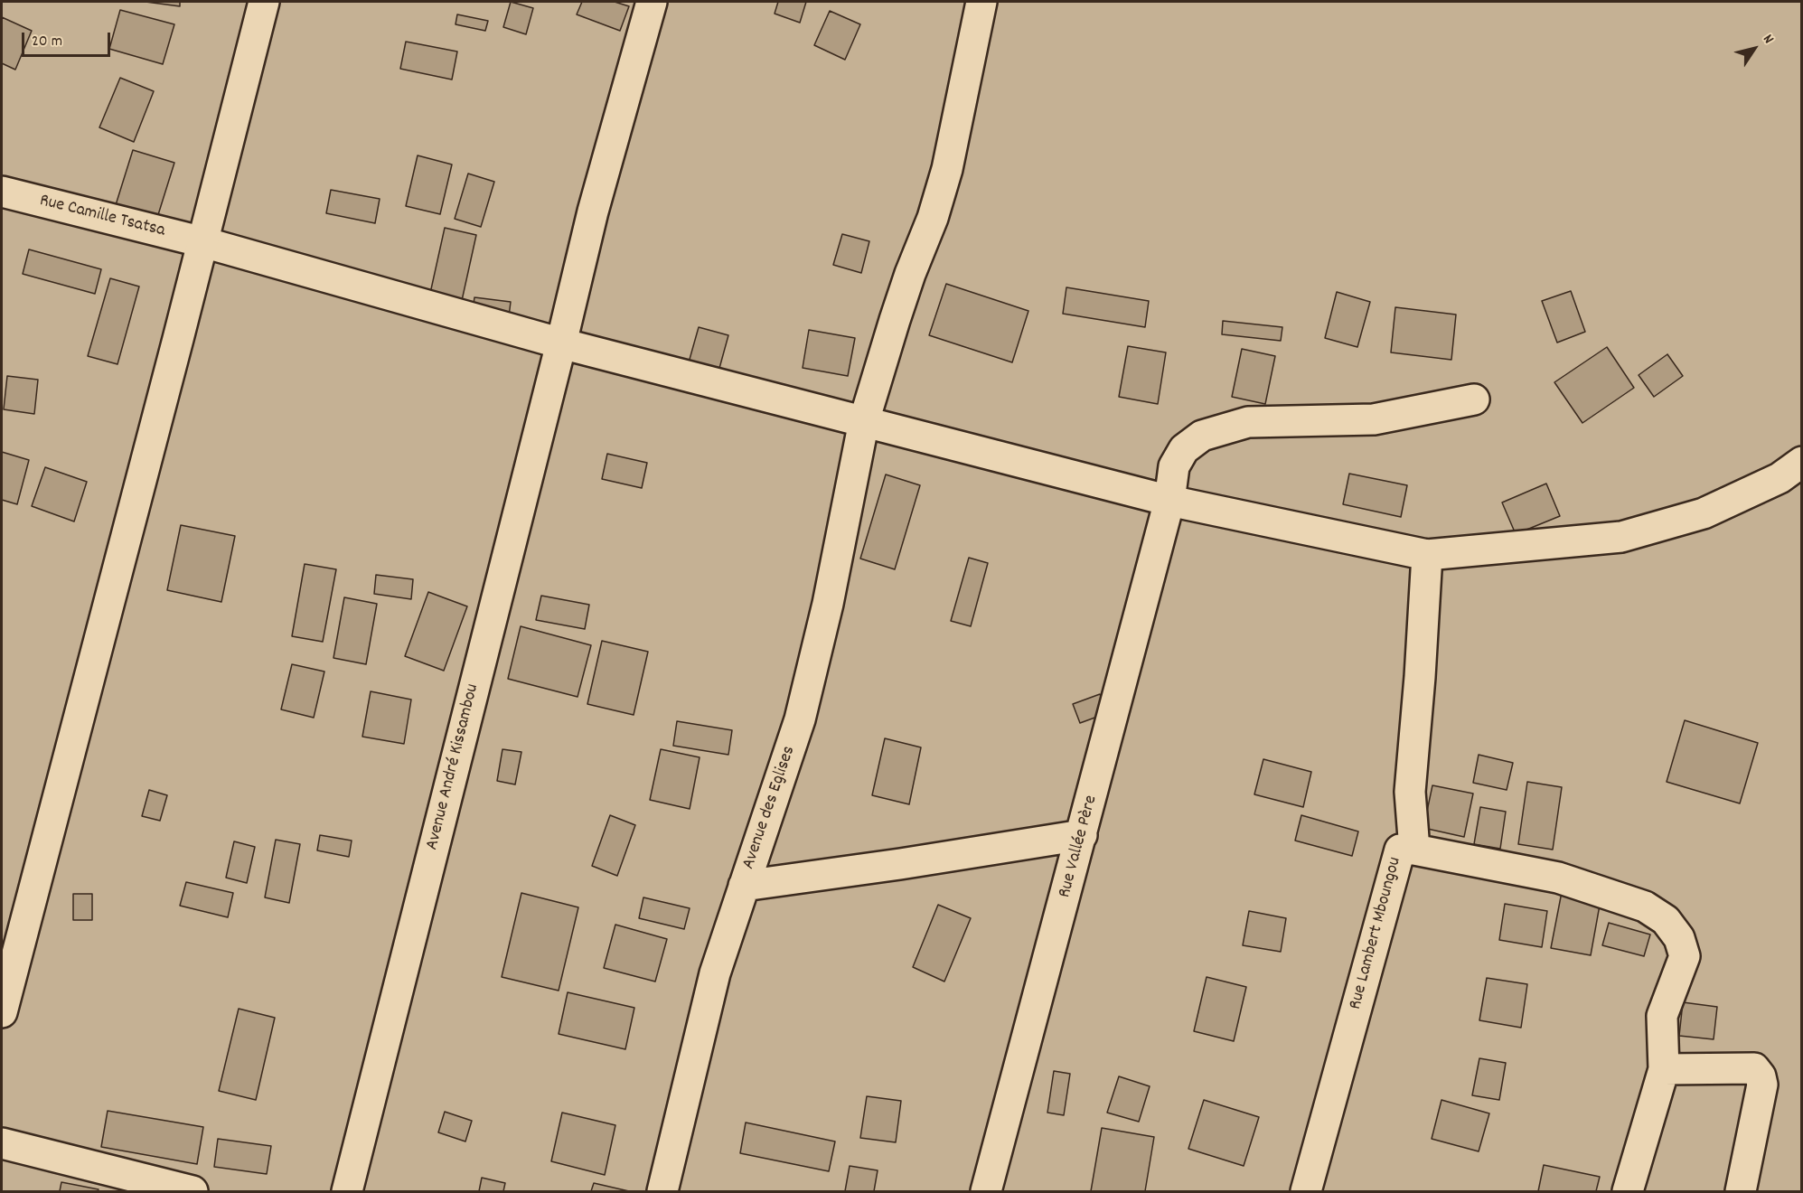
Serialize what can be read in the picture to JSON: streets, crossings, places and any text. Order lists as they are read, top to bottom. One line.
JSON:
{"streets":{"main road":["Rue Camille Tsatsa","Avenue André Kissambou","Avenue des Eglises","Rue Vallée Père","Rue Lambert Mboungou"]},"crossings":[["Rue Camille Tsatsa","Avenue André Kissambou"],["Rue Camille Tsatsa","Avenue des Eglises"],["Rue Camille Tsatsa","Rue Vallée Père"],["Rue Camille Tsatsa","Rue Lambert Mboungou"]],"scale_bar":"20 m","north":"top right"}
